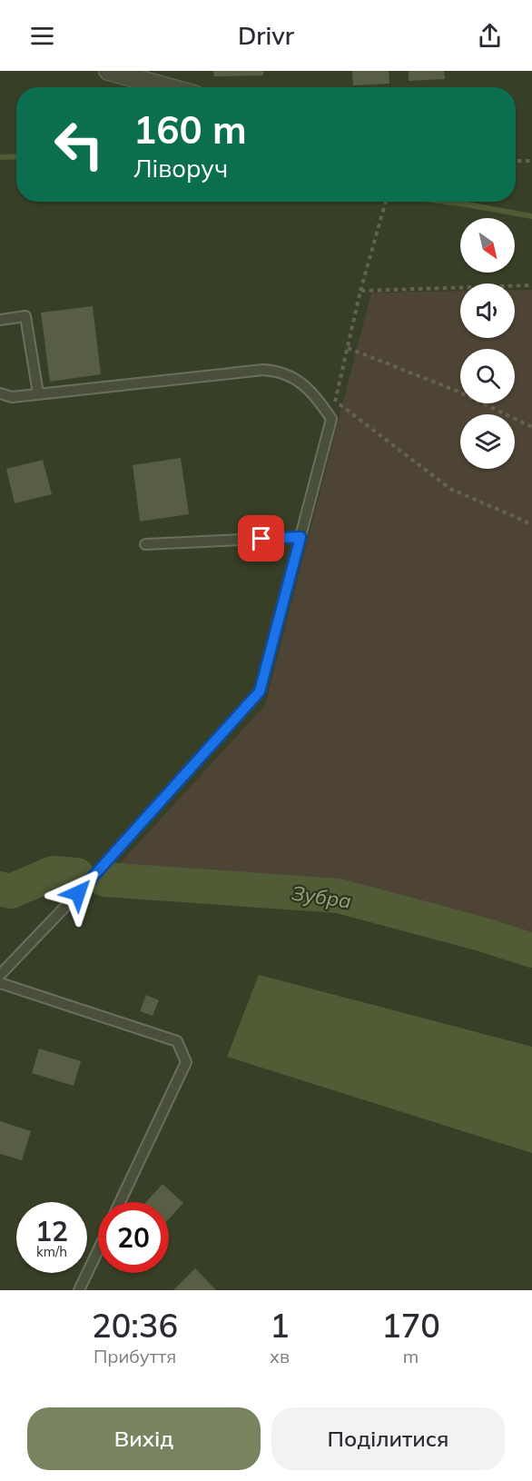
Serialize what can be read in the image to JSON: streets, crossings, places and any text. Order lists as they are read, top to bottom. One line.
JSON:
{"water":["Зубра"],"north":"bottom right","page":{"header":"Drivr","turn":["160 m","Ліворуч"],"speed":"12 km/h","limit":"20","eta":["20:36","Прибуття","1","хв","170","m"],"buttons":["Вихід","Поділитися"]}}
